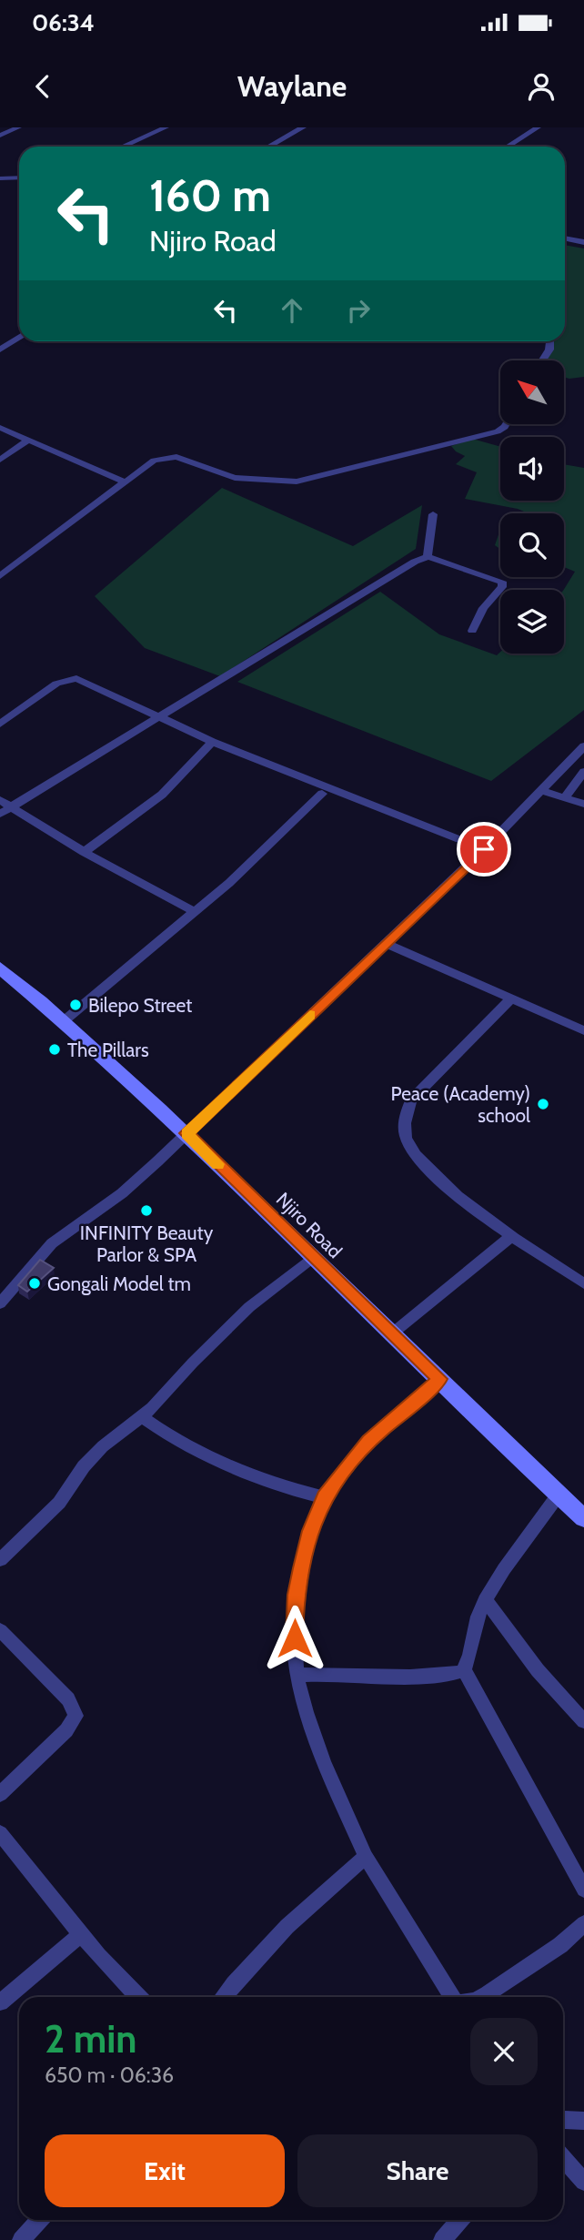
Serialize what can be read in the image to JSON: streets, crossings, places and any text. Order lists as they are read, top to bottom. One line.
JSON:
{"streets":{"street":["Njiro Road"]},"places":["Bilepo Street","The Pillars","Peace (Academy) school","INFINITY Beauty Parlor & SPA","Gongali Model tm"],"north":"top left","page":{"status":"06:34","header":"Waylane","turn":["160 m","Njiro Road"],"heading":["2 min","650 m · 06:36"],"buttons":["Exit","Share"]}}
